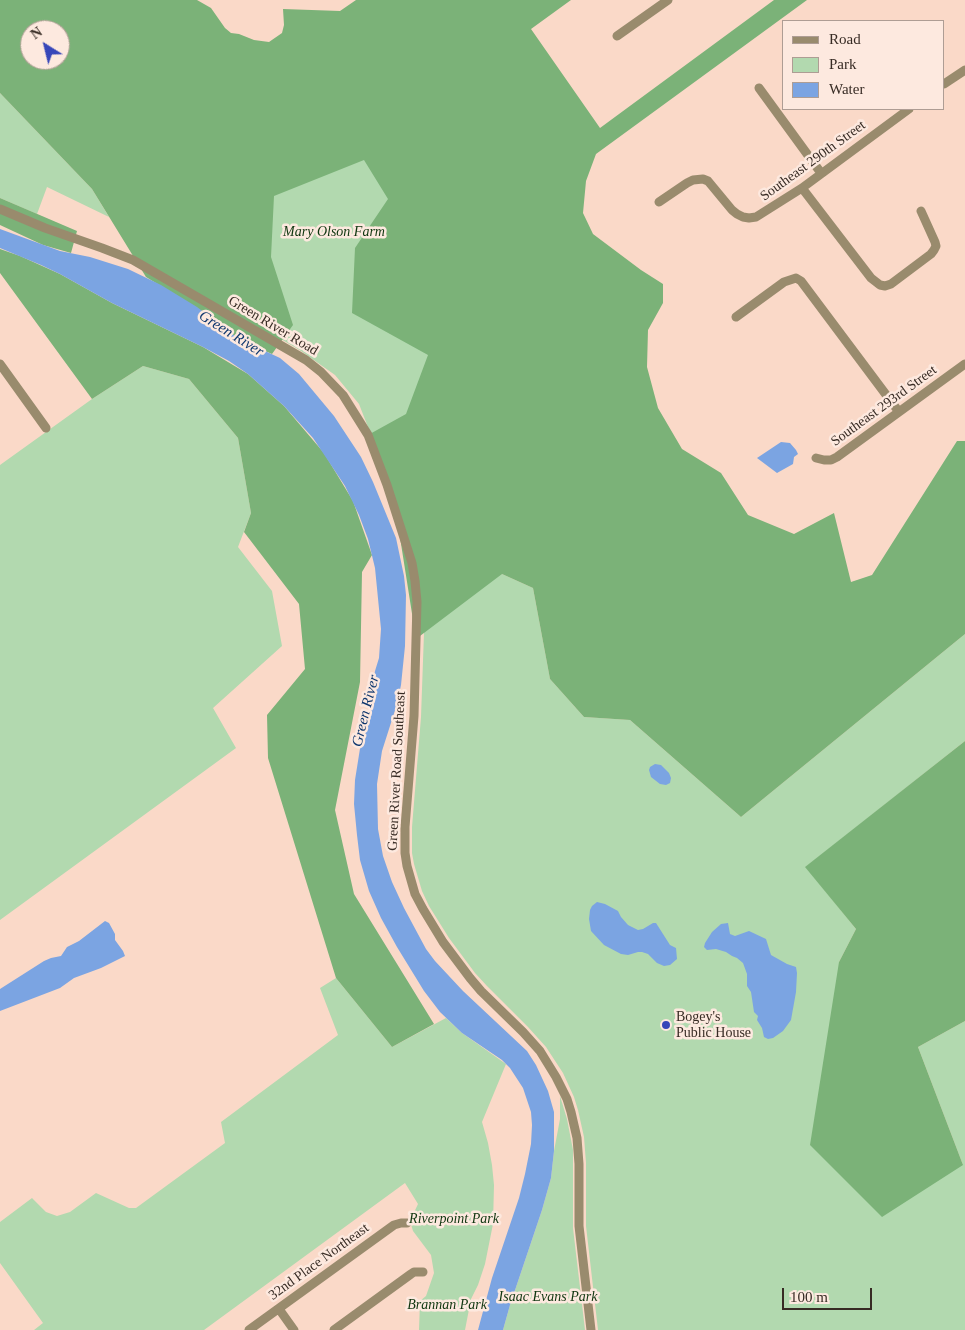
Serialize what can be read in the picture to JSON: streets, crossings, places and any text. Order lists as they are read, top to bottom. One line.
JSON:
{"streets":{"street":["Southeast 290th Street","Green River Road","Southeast 293rd Street","Green River Road Southeast","32nd Place Northeast"]},"crossings":[["Green River Road","Green River Road Southeast"]],"water":["Green River"],"parks":["Mary Olson Farm","Riverpoint Park","Isaac Evans Park","Brannan Park"],"places":["Bogey's Public House"],"legend":["Road","Park","Water"],"scale_bar":"100 m","north":"top left"}
